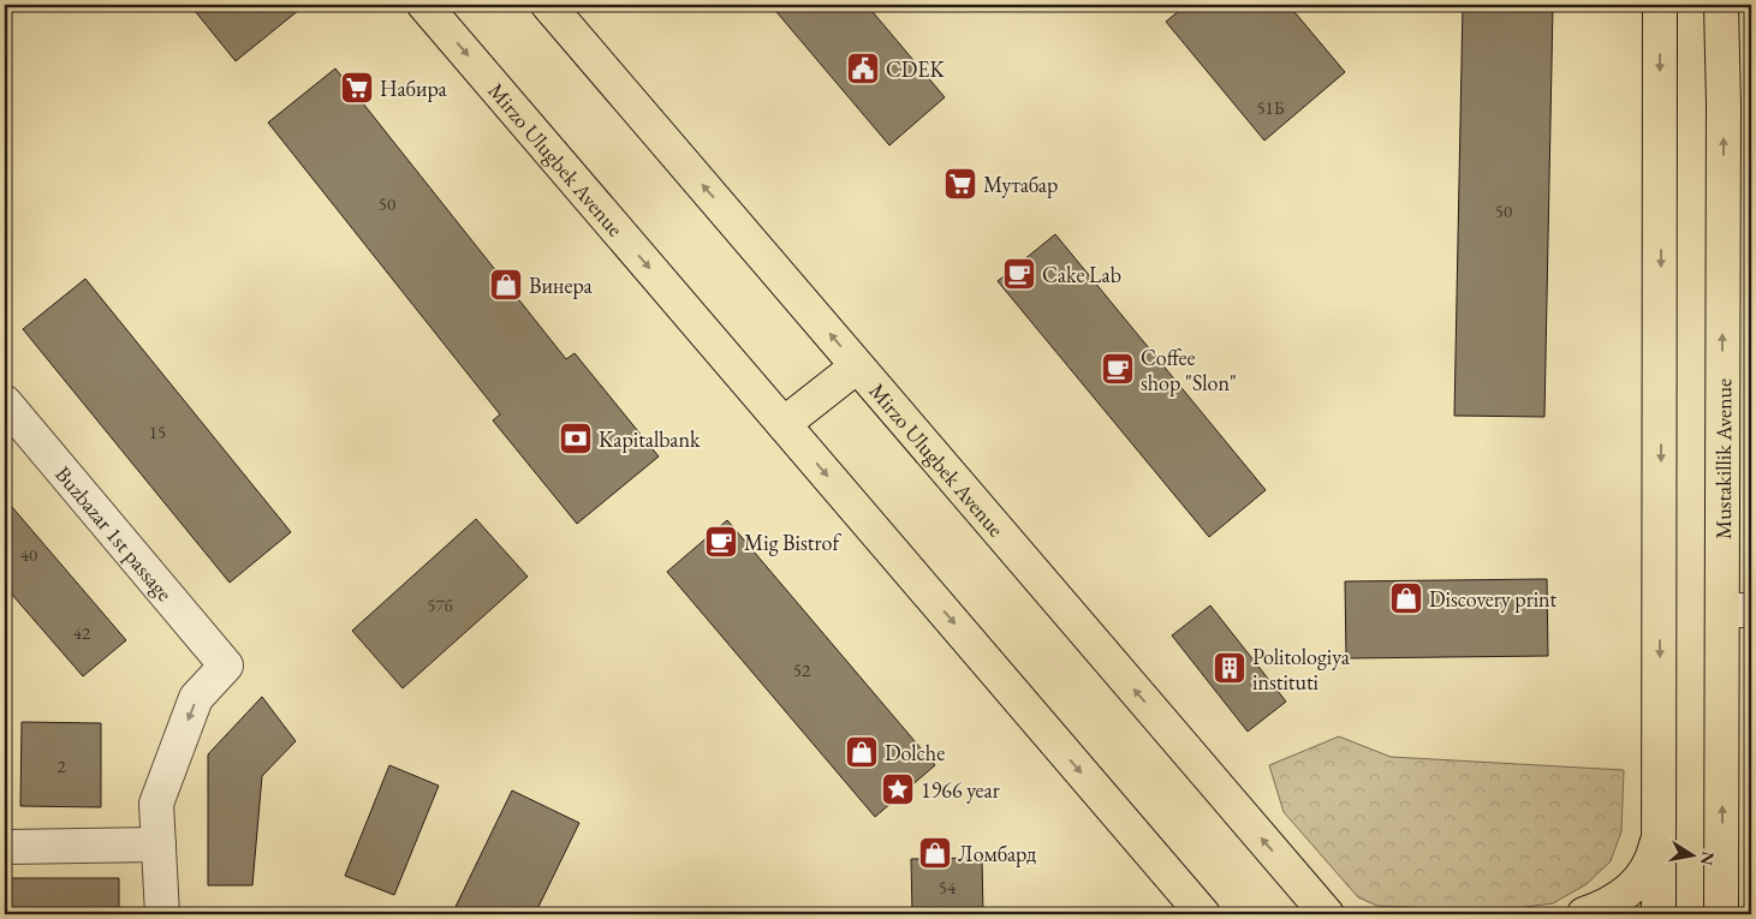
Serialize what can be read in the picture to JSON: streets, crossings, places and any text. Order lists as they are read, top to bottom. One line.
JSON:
{"streets":{"main road":["Mirzo Ulugbek Avenue","Mustakillik Avenue"],"street":["Buzbazar 1st passage"]},"one_way":["Buzbazar 1st passage"],"places":{"public building":["CDEK"],"supermarket":["Набира","Мутабар"],"cafe":["Cake Lab","Coffee shop \"Slon\"","Mig Bistrof"],"shop":["Винера","Discovery print","Dolche","Ломбард"],"bank":["Kapitalbank"],"building":["Politologiya instituti"],"place":["1966 year"]},"house_numbers":["51Б","50","50","15","40","57б","42","52","2","54"],"north":"right"}
